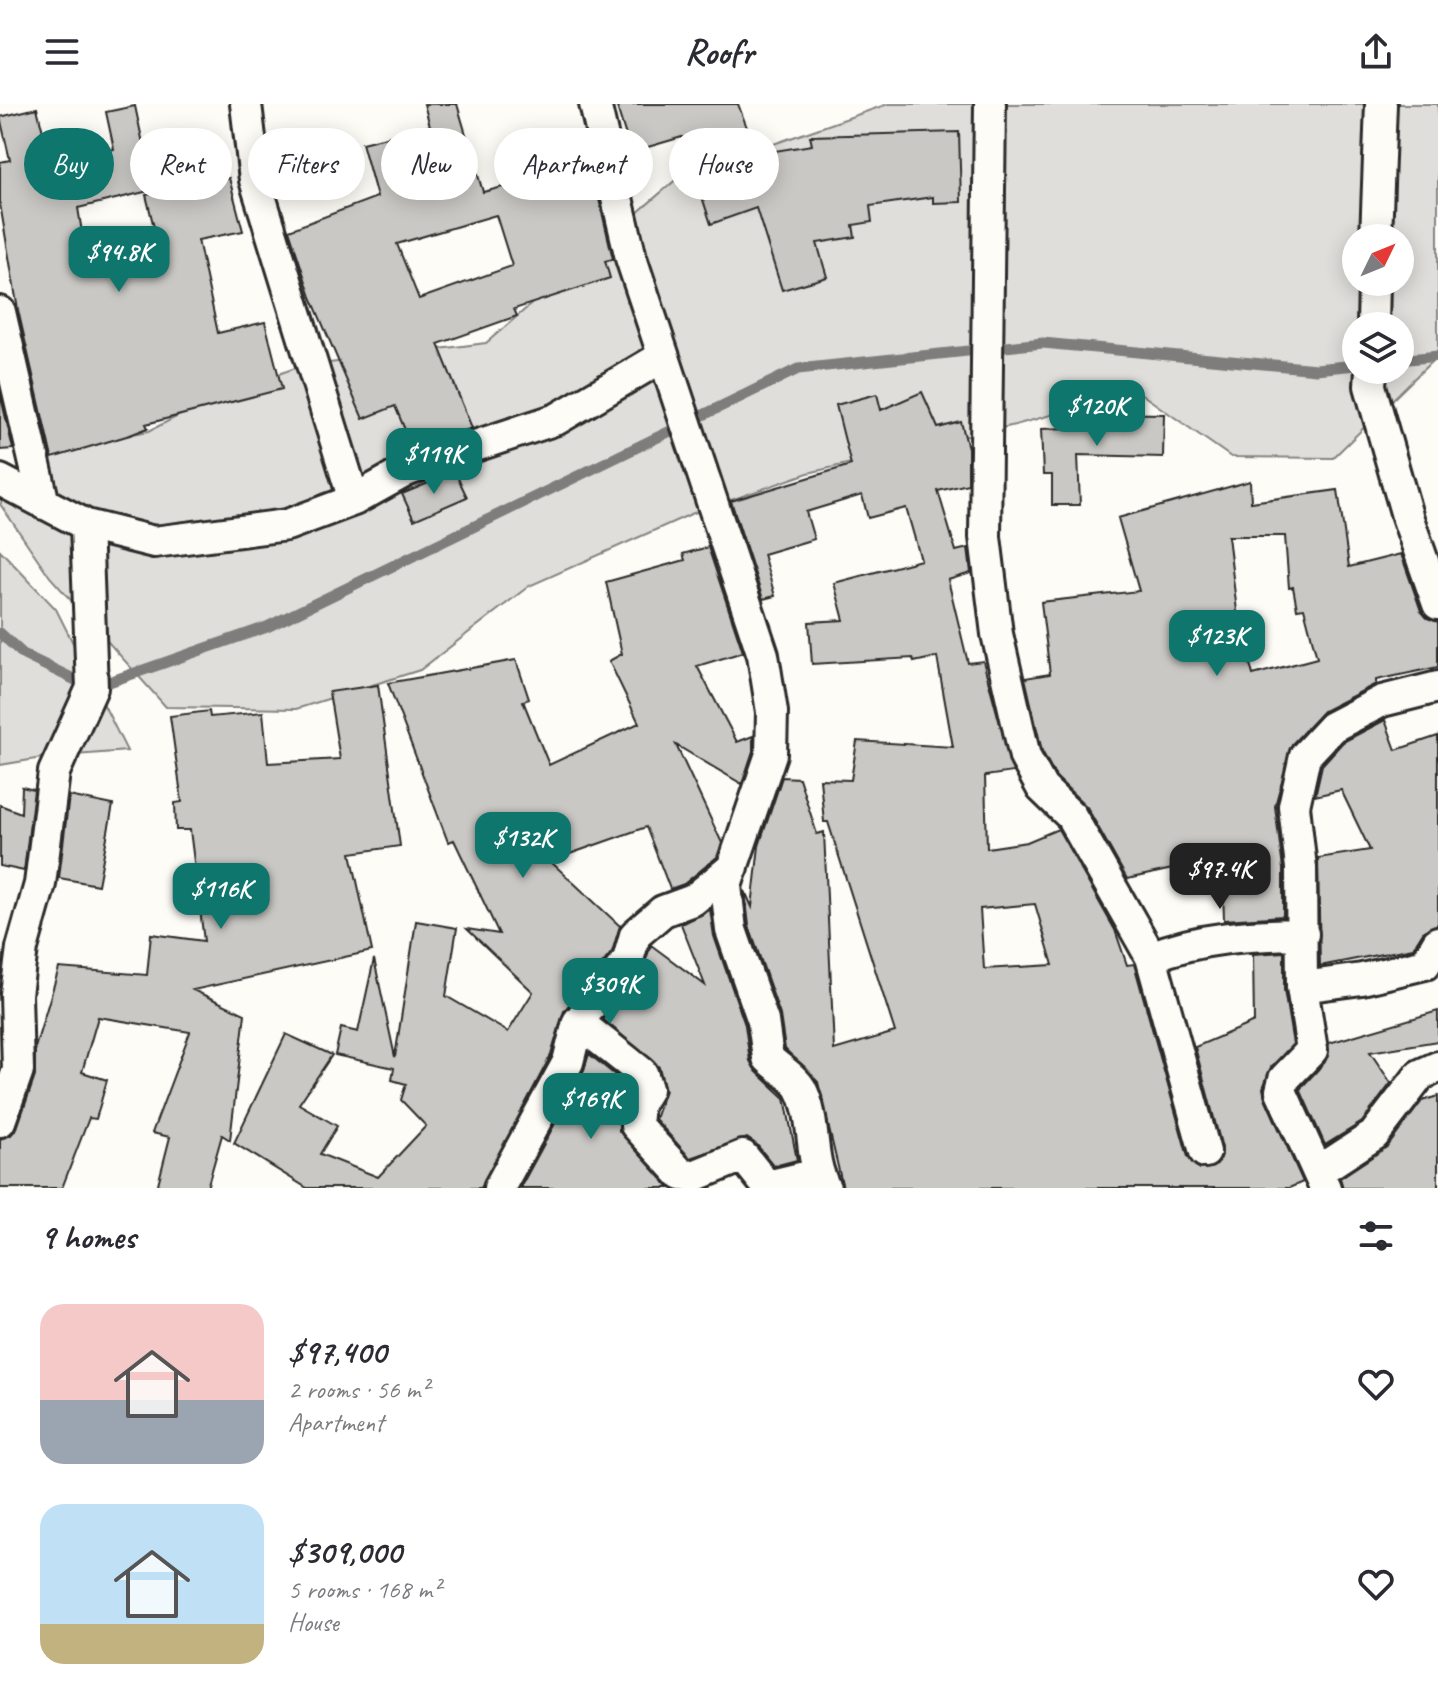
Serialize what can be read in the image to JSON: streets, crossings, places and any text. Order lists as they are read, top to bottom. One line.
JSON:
{"north":"top right","page":{"header":"Roofr","chip":["Buy","Rent","Filters","New","Apartment","House"],"price":["$94.8K","$120K","$119K","$123K","$132K","$97.4K","$116K","$309K","$169K"],"heading":"9 homes","list":[{"name":"$97,400","note":"2 rooms · 56 m² · Apartment"},{"name":"$309,000","note":"5 rooms · 168 m² · House"}]}}
